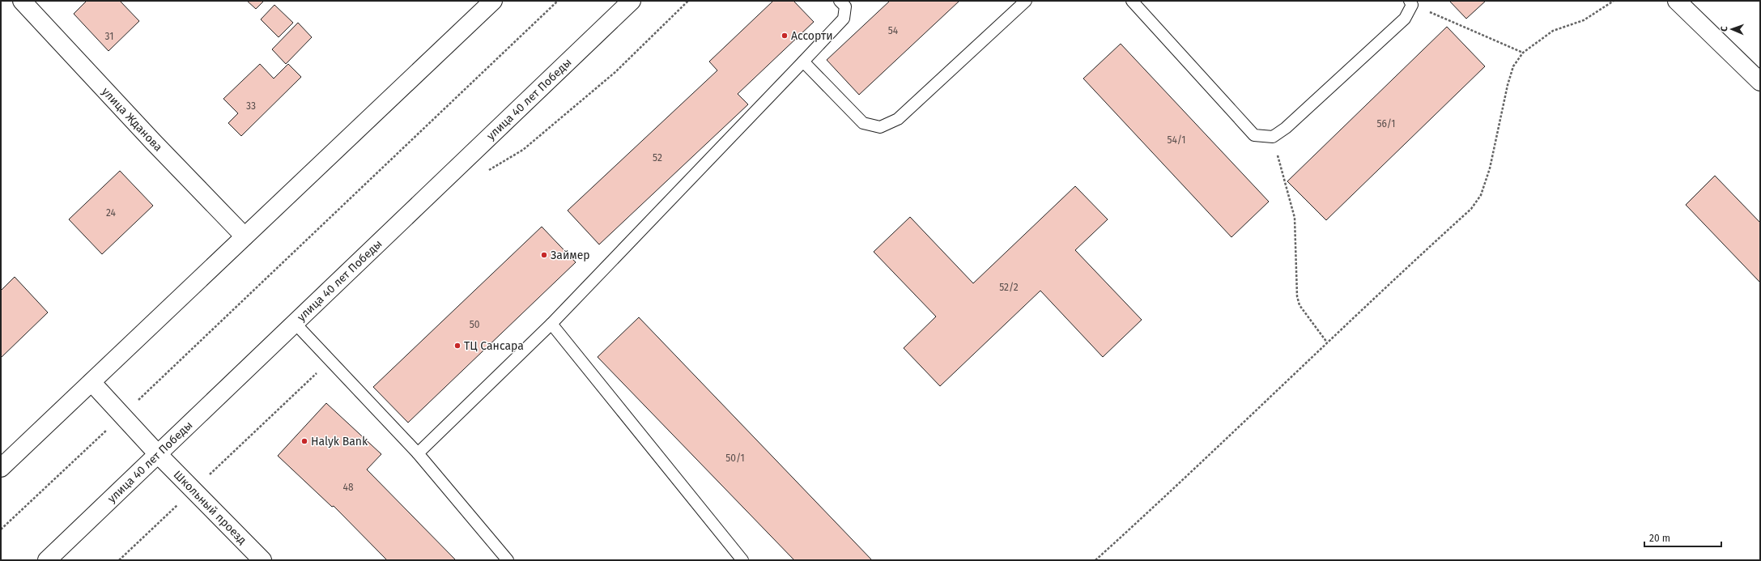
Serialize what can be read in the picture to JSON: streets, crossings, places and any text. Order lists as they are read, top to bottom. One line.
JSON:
{"streets":{"street":["улица 40 лет Победы","улица Жданова","Школьный проезд"]},"crossings":[["улица 40 лет Победы","Школьный проезд"]],"places":["Ассорти","Займер","ТЦ Сансара","Halyk Bank"],"house_numbers":["54","31","33","56/1","54/1","52","24","52/2","50","50/1","48"],"scale_bar":"20 m","north":"left"}
